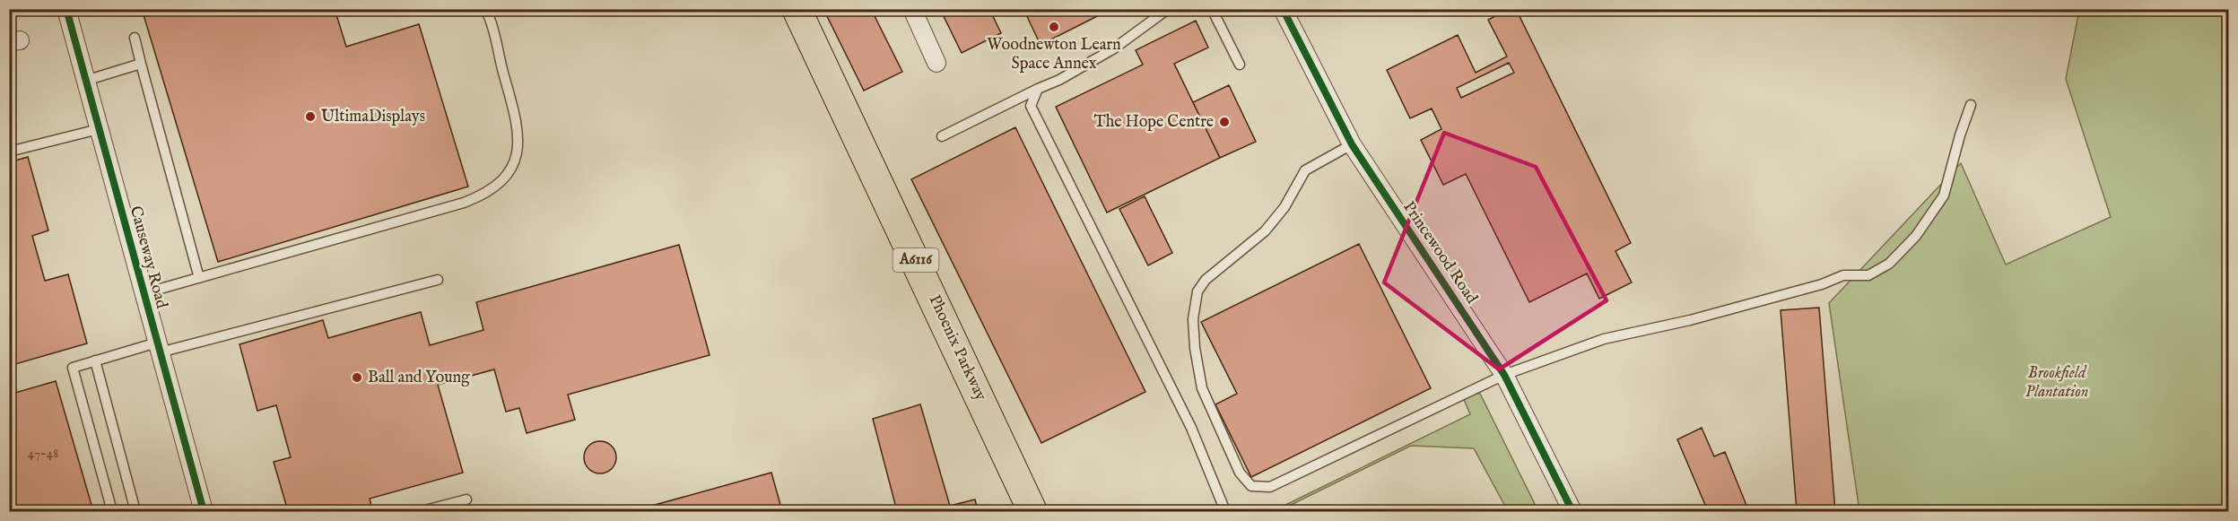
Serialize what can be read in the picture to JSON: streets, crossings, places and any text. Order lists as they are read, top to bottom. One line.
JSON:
{"streets":{"main road":["A6116","Phoenix Parkway"],"street":["Princewood Road","Causeway Road"]},"parks":["Brookfield Plantation"],"places":["Woodnewton Learn Space Annex","UltimaDisplays","The Hope Centre","Ball and Young"],"house_numbers":["47-48"]}
